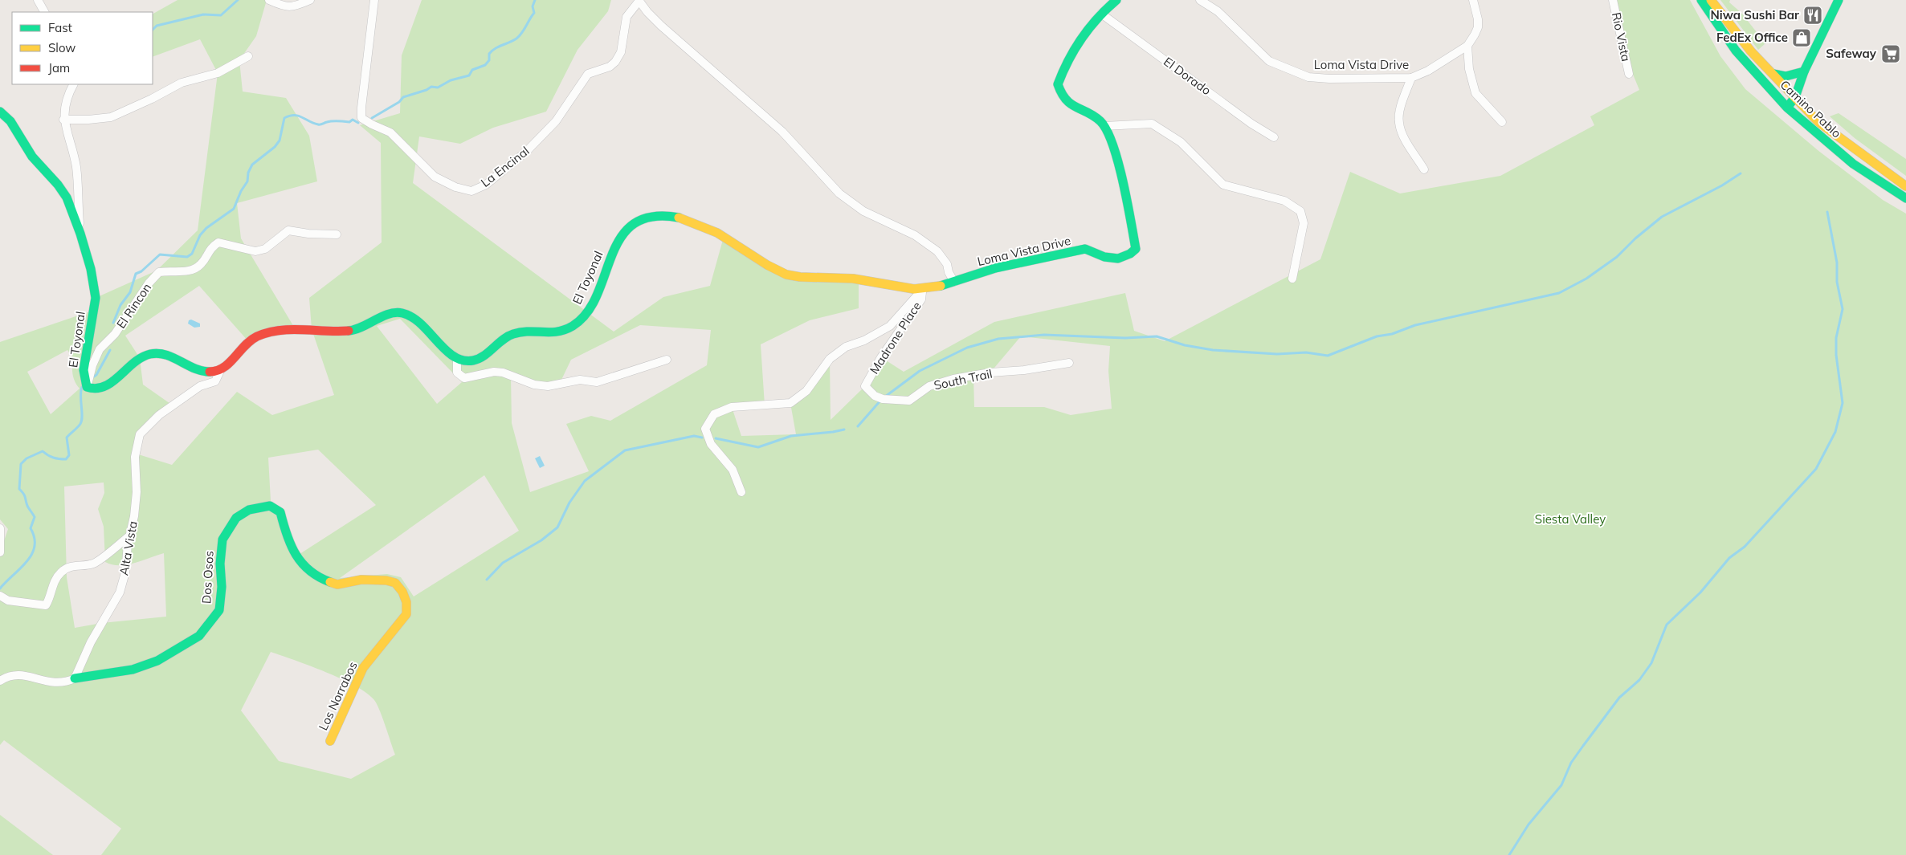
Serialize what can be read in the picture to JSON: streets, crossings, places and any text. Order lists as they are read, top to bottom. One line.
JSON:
{"streets":{"street":["Rio Vista","Loma Vista Drive","El Dorado","Camino Pablo","La Encinal","El Toyonal","El Rincon","Madrone Place","South Trail","Alta Vista","Dos Osos","Los Norrabos"]},"crossings":[["Loma Vista Drive","El Dorado"],["Loma Vista Drive","El Toyonal"],["El Toyonal","El Rincon"],["El Toyonal","Madrone Place"],["Madrone Place","South Trail"],["Alta Vista","Dos Osos"],["Dos Osos","Los Norrabos"]],"parks":["Siesta Valley"],"places":{"restaurant":["Niwa Sushi Bar"],"shop":["FedEx Office"],"supermarket":["Safeway"]},"legend":["Fast","Slow","Jam"]}
